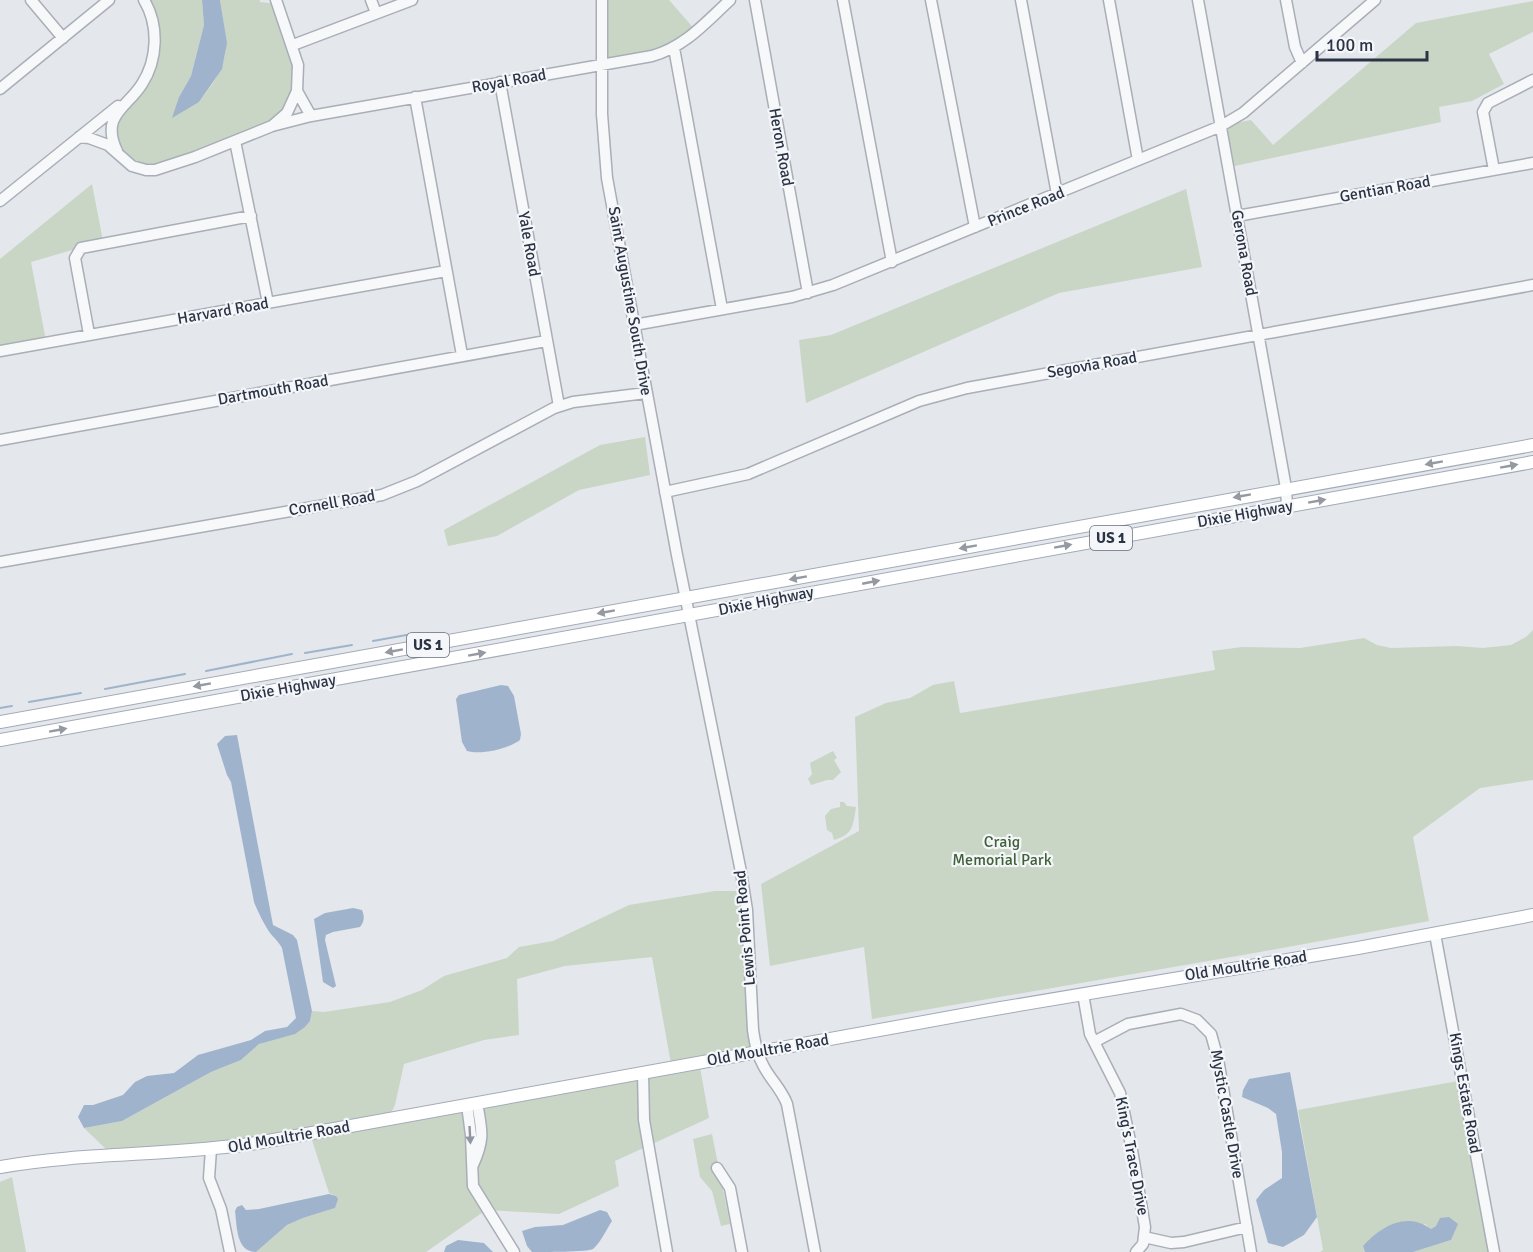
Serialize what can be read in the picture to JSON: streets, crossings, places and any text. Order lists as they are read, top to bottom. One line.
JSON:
{"streets":{"main road":["Dixie Highway","US 1","Old Moultrie Road"],"street":["Royal Road","Heron Road","Gentian Road","Prince Road","Yale Road","Gerona Road","Saint Augustine South Drive","Harvard Road","Segovia Road","Dartmouth Road","Cornell Road","Lewis Point Road","Kings Estate Road","Mystic Castle Drive","King's Trace Drive"]},"crossings":[["Royal Road","Yale Road"],["Royal Road","Saint Augustine South Drive"],["Heron Road","Prince Road"],["Gentian Road","Gerona Road"],["Prince Road","Gerona Road"],["Prince Road","Saint Augustine South Drive"],["Yale Road","Dartmouth Road"],["Yale Road","Cornell Road"],["Gerona Road","Segovia Road"],["Gerona Road","Dixie Highway"],["Gerona Road","US 1"],["Saint Augustine South Drive","Segovia Road"],["Saint Augustine South Drive","Cornell Road"],["Saint Augustine South Drive","Dixie Highway"],["Saint Augustine South Drive","Lewis Point Road"],["Dixie Highway","US 1"],["Dixie Highway","Lewis Point Road"],["Lewis Point Road","Old Moultrie Road"],["Old Moultrie Road","Kings Estate Road"],["Old Moultrie Road","King's Trace Drive"],["Mystic Castle Drive","King's Trace Drive"]],"parks":["Craig Memorial Park"],"scale_bar":"100 m"}
